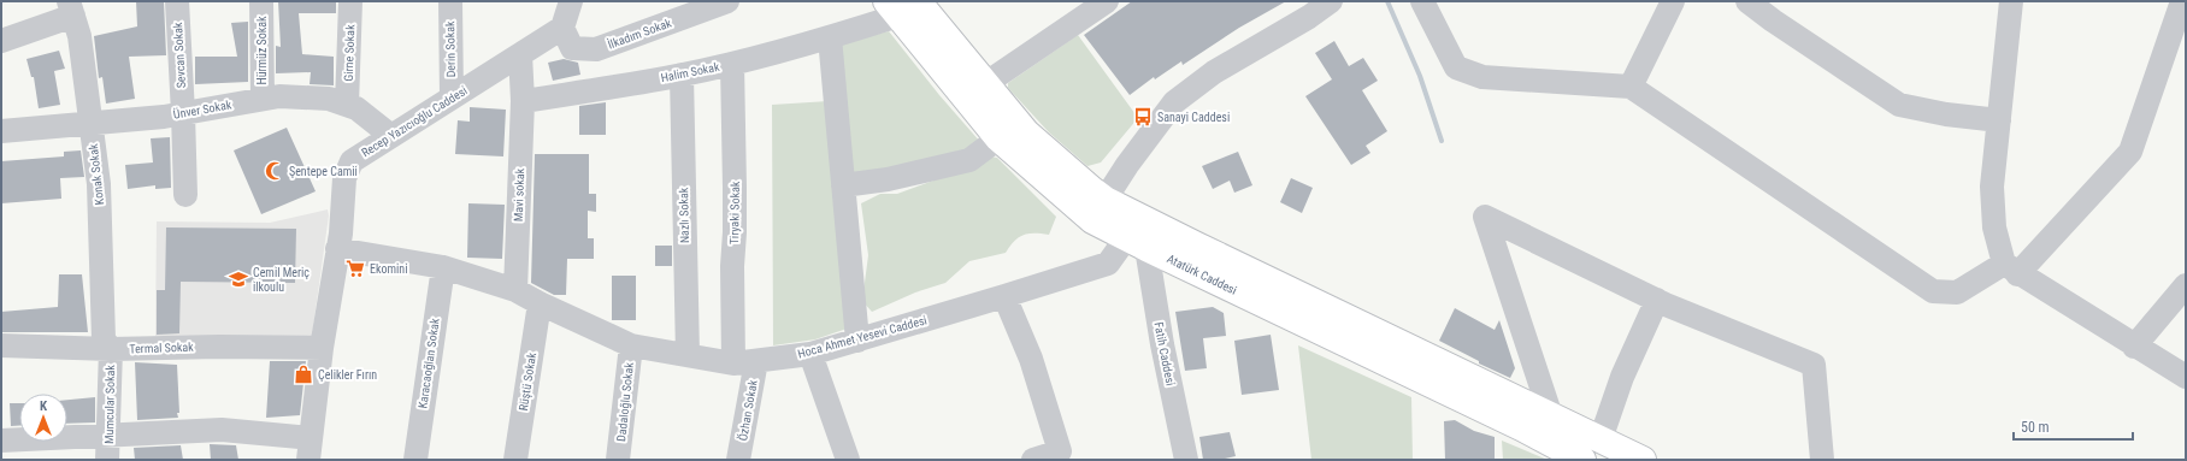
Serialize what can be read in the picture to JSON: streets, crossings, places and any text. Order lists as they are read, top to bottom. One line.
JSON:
{"streets":{"main road":["Atatürk Caddesi"],"street":["İlkadım Sokak","Derin Sokak","Hürmüz Sokak","Girne Sokak","Sevcan Sokak","Halim Sokak","Ünver Sokak","Recep Yazıcıoğlu Caddesi","Konak Sokak","Mavi sokak","Tiryaki Sokak","Nazlı Sokak","Hoca Ahmet Yesevi Caddesi","Termal Sokak","Fatih Caddesi","Karacaoğlan Sokak","Rüştü Sokak","Dadaloğlu Sokak","Mumcular Sokak","Özhan Sokak"]},"crossings":[["İlkadım Sokak","Recep Yazıcıoğlu Caddesi"],["Derin Sokak","Recep Yazıcıoğlu Caddesi"],["Hürmüz Sokak","Ünver Sokak"],["Girne Sokak","Ünver Sokak"],["Sevcan Sokak","Ünver Sokak"],["Halim Sokak","Mavi sokak"],["Halim Sokak","Tiryaki Sokak"],["Halim Sokak","Nazlı Sokak"],["Halim Sokak","Atatürk Caddesi"],["Ünver Sokak","Recep Yazıcıoğlu Caddesi"],["Ünver Sokak","Konak Sokak"],["Recep Yazıcıoğlu Caddesi","Hoca Ahmet Yesevi Caddesi"],["Recep Yazıcıoğlu Caddesi","Termal Sokak"],["Konak Sokak","Termal Sokak"],["Konak Sokak","Mumcular Sokak"],["Mavi sokak","Hoca Ahmet Yesevi Caddesi"],["Tiryaki Sokak","Hoca Ahmet Yesevi Caddesi"],["Nazlı Sokak","Hoca Ahmet Yesevi Caddesi"],["Atatürk Caddesi","Hoca Ahmet Yesevi Caddesi"],["Atatürk Caddesi","Fatih Caddesi"],["Hoca Ahmet Yesevi Caddesi","Fatih Caddesi"],["Hoca Ahmet Yesevi Caddesi","Karacaoğlan Sokak"],["Hoca Ahmet Yesevi Caddesi","Rüştü Sokak"],["Hoca Ahmet Yesevi Caddesi","Dadaloğlu Sokak"],["Hoca Ahmet Yesevi Caddesi","Özhan Sokak"],["Termal Sokak","Mumcular Sokak"]],"places":{"bus stop":["Sanayi Caddesi"],"mosque":["Şentepe Camii"],"supermarket":["Ekomini"],"school or university":["Cemil Meriç ilkoulu"],"shop":["Çelikler Fırın"]},"scale_bar":"50 m","north":"top"}
